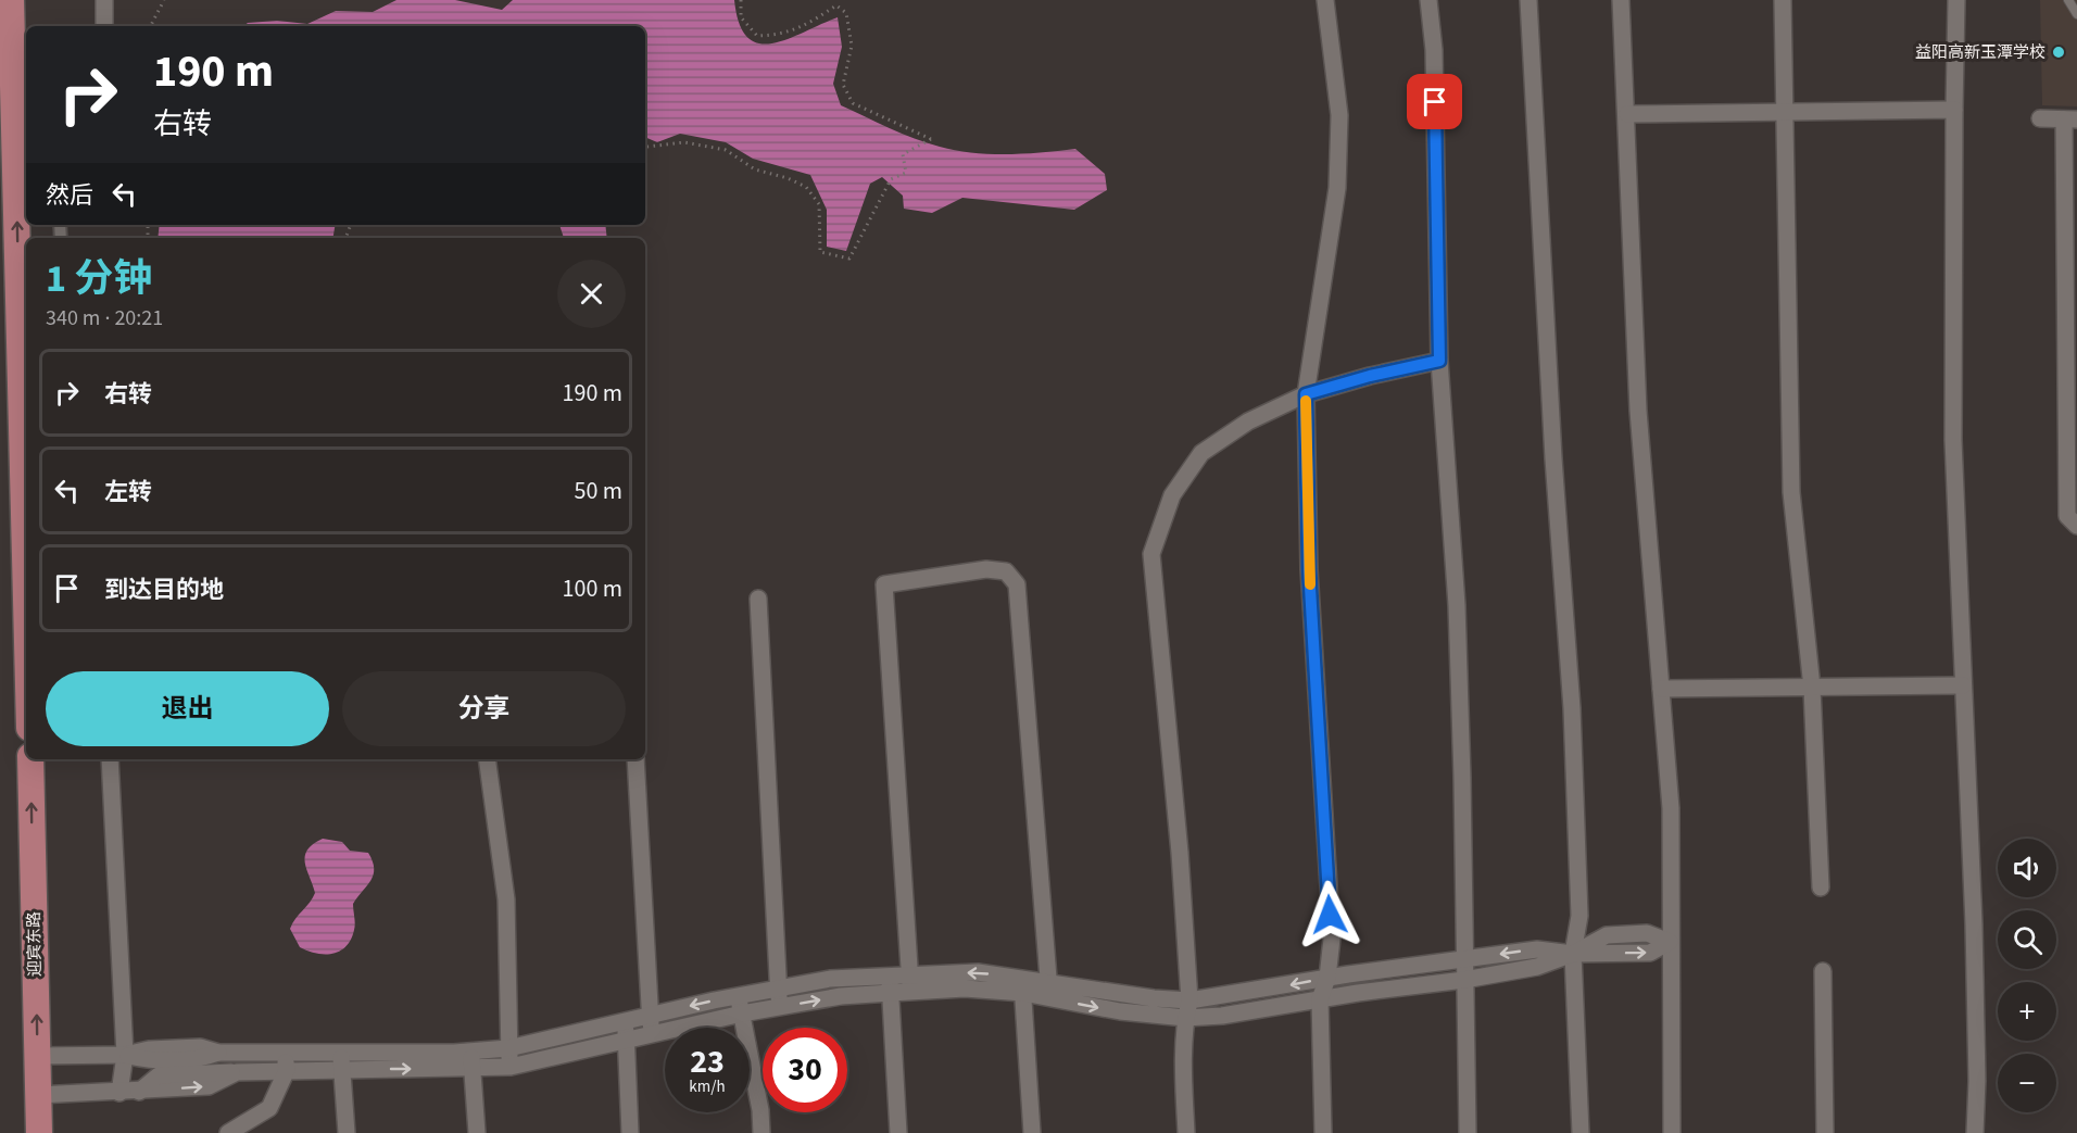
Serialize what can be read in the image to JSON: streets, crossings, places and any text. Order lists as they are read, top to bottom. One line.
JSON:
{"streets":{"highway":["迎宾东路"]},"one_way":["迎宾东路"],"places":["益阳高新玉潭学校"],"page":{"turn":["190 m","右转"],"then":"然后","heading":["1 分钟","340 m · 20:21"],"list":[{"name":"右转","value":"190 m"},{"name":"左转","value":"50 m"},{"name":"到达目的地","value":"100 m"}],"buttons":["退出","分享"],"map_buttons":["+","−"],"speed":"23 km/h","limit":"30"}}
